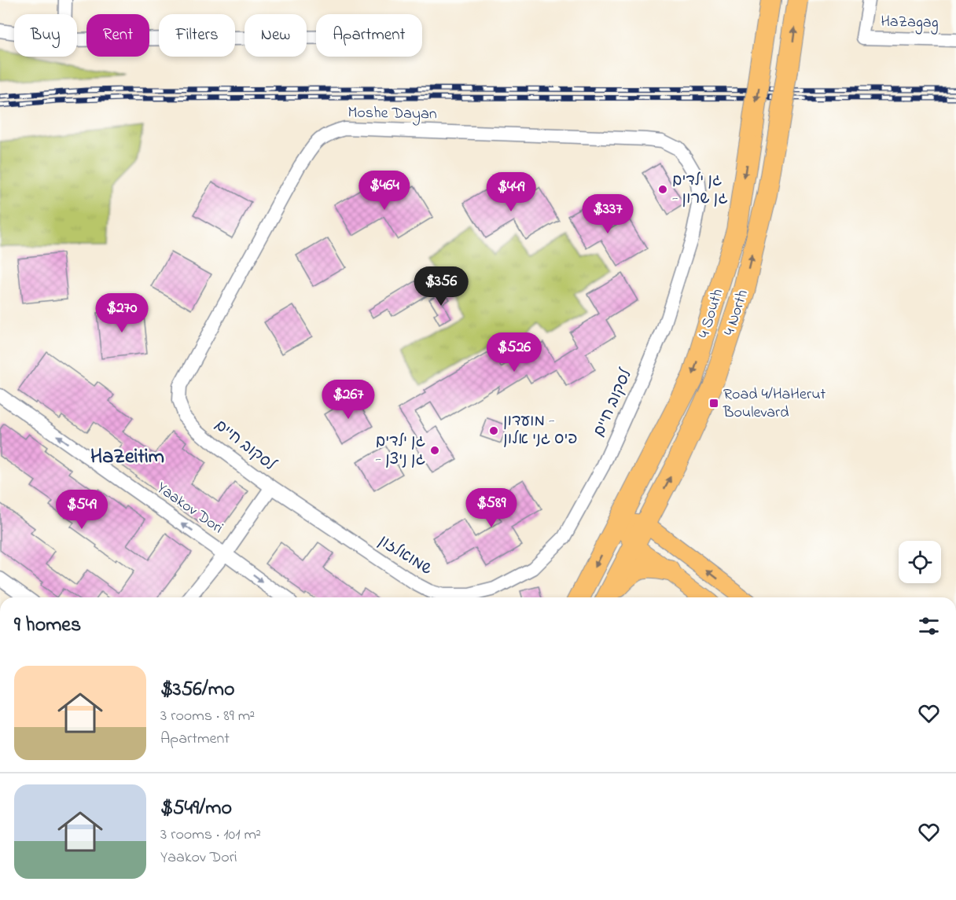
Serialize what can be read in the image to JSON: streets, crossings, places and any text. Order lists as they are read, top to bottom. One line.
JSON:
{"streets":{"highway":["4 North","4 South"],"street":["HaZagag","Moshe Dayan","לסקוב חיים","Yaakov Dori","שמואלזון"]},"crossings":[["Moshe Dayan","לסקוב חיים"],["לסקוב חיים","שמואלזון"]],"one_way":["4 North","4 South"],"districts":["HaZeitim"],"places":{"other":["גן ילדים - גן שרון","מועדון - פיס גני אלון","גן ילדים - גן ניצן"],"transit":["Road 4/HaHerut Boulevard"]},"page":{"chip":["Buy","Rent","Filters","New","Apartment"],"price":["$464","$449","$337","$356","$270","$526","$267","$589","$549"],"heading":"9 homes","list":[{"name":"$356/mo","note":"3 rooms · 89 m² · Apartment"},{"name":"$549/mo","note":"3 rooms · 101 m² · Yaakov Dori"}]}}
